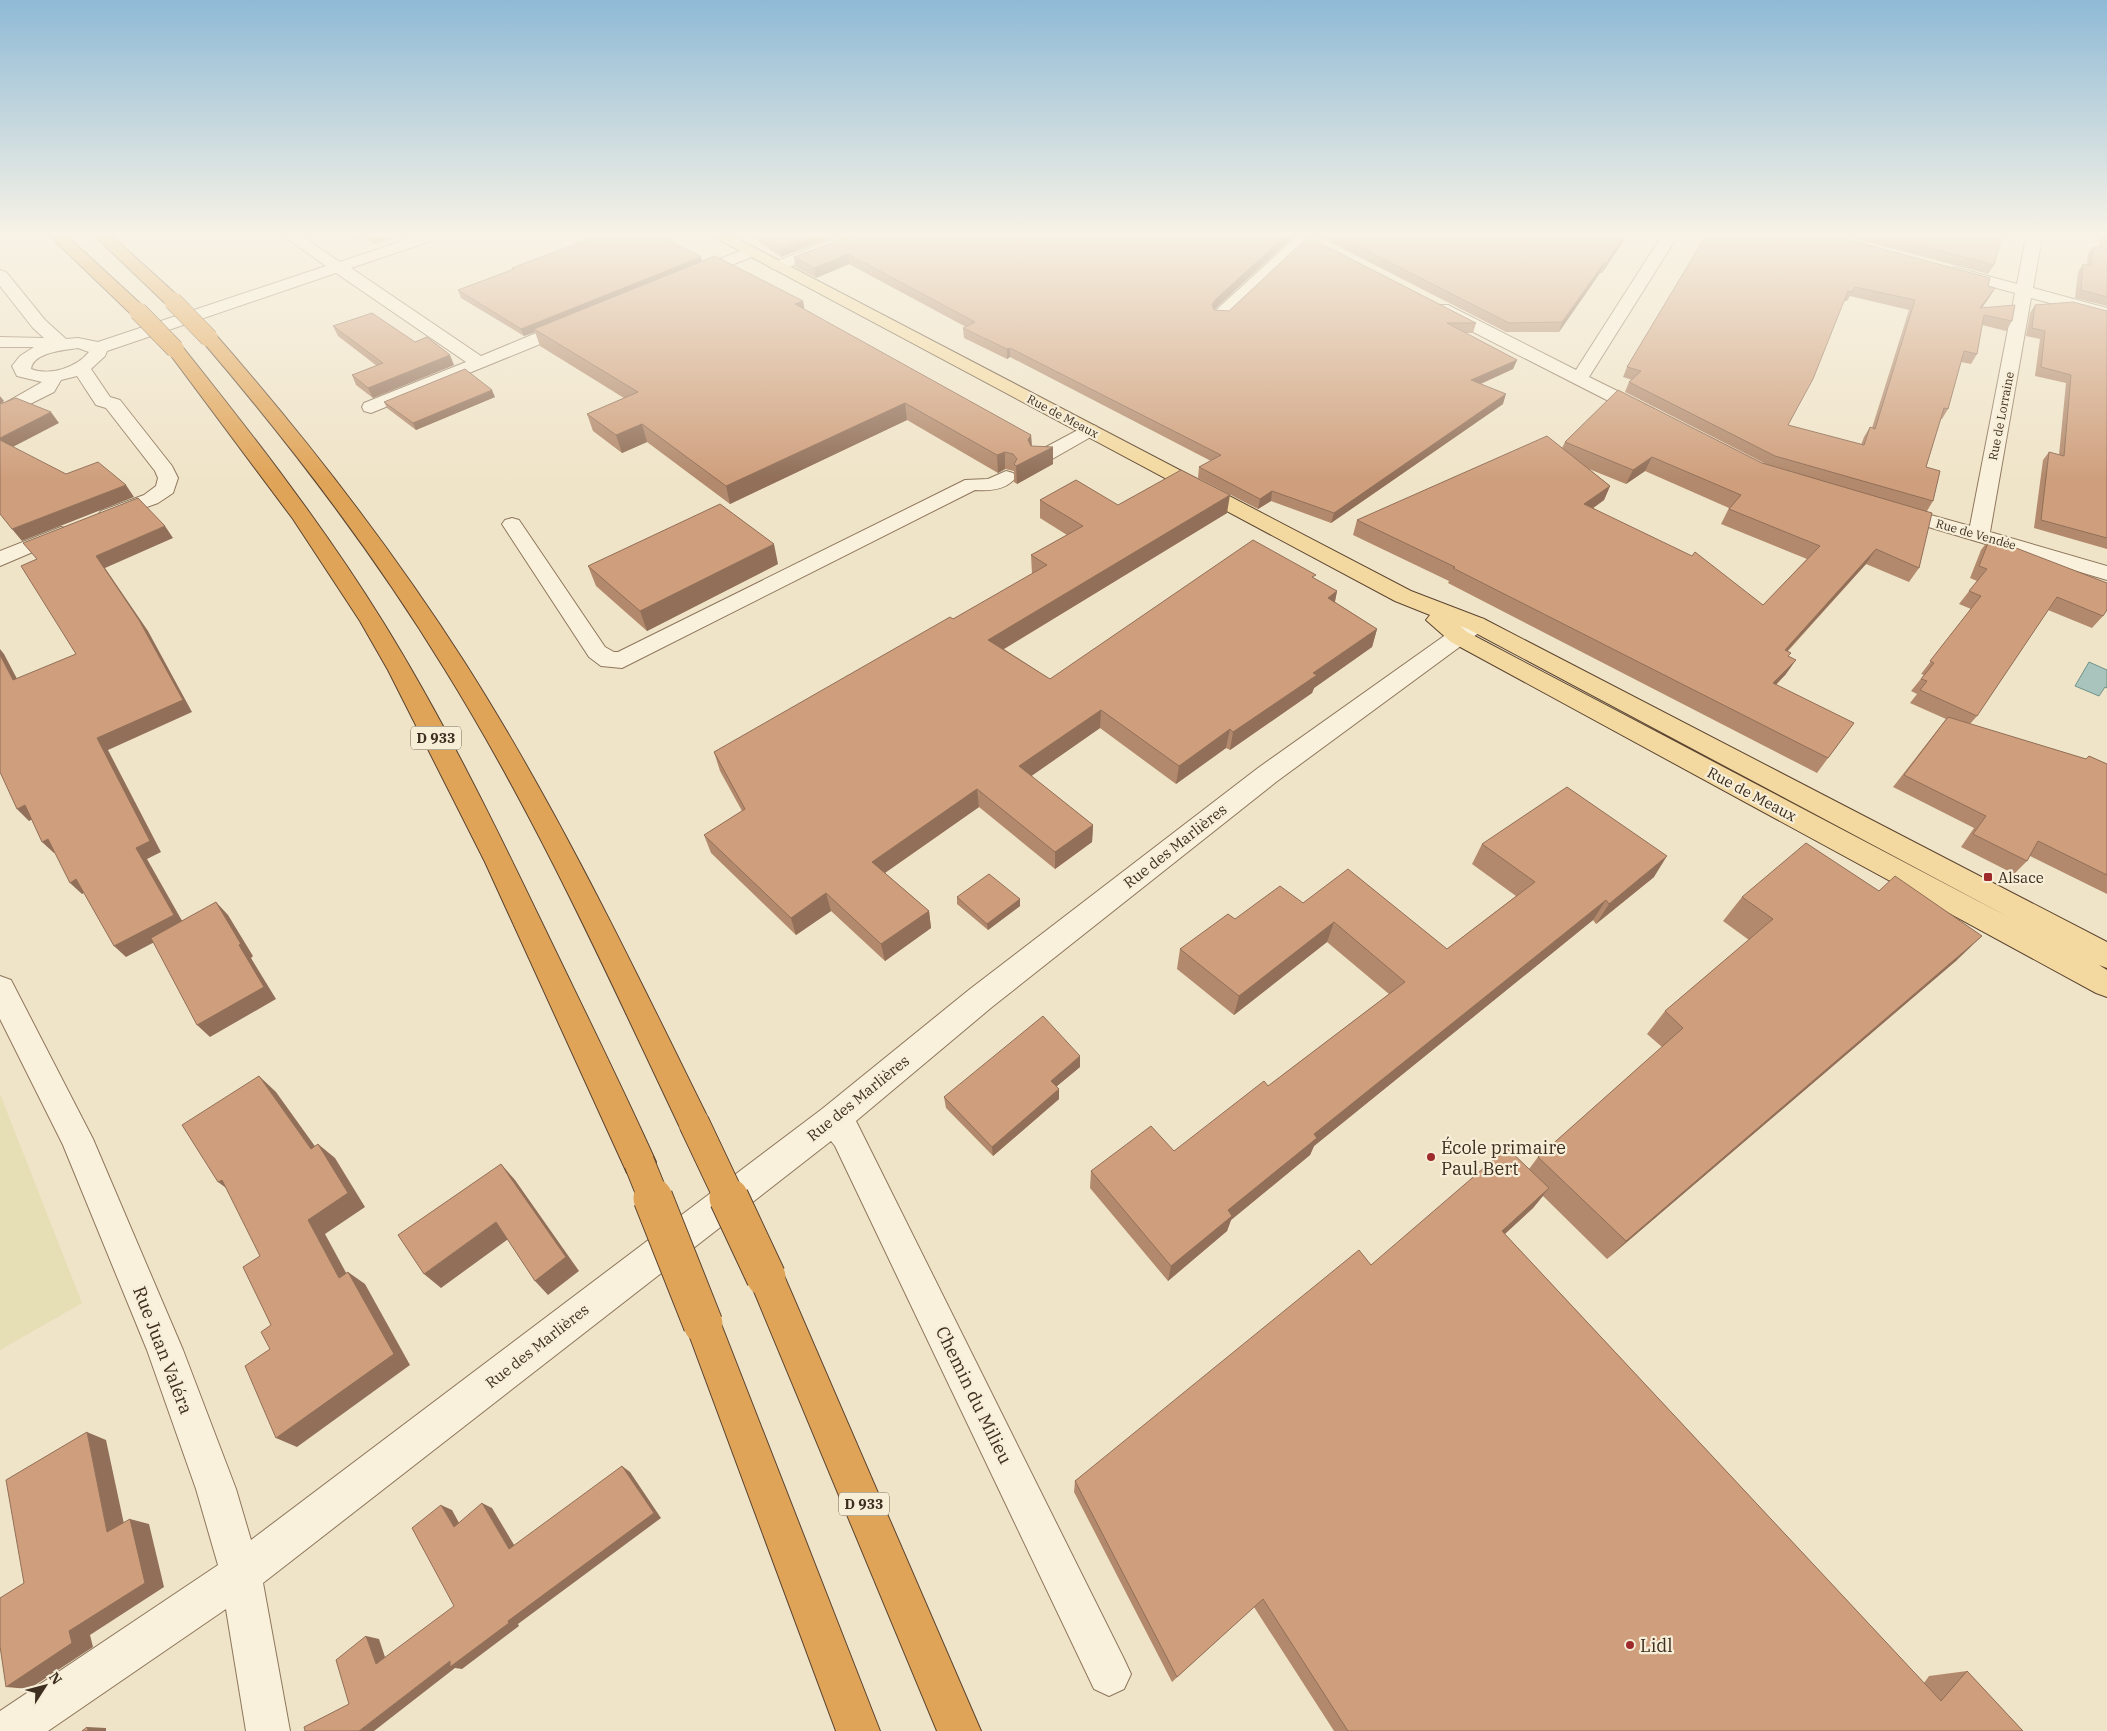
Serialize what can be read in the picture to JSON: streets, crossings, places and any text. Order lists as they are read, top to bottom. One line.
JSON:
{"streets":{"highway":["D 933"],"main road":["Rue de Meaux"],"street":["Rue de Lorraine","Rue de Vendée","Rue des Marlières","Rue Juan Valéra","Chemin du Milieu"]},"crossings":[["Rue de Meaux","Rue des Marlières"],["Rue de Lorraine","Rue de Vendée"],["Rue des Marlières","Rue Juan Valéra"],["Rue des Marlières","Chemin du Milieu"]],"places":{"transit":["Alsace"],"other":["École primaire Paul Bert","Lidl"]},"north":"top right"}
